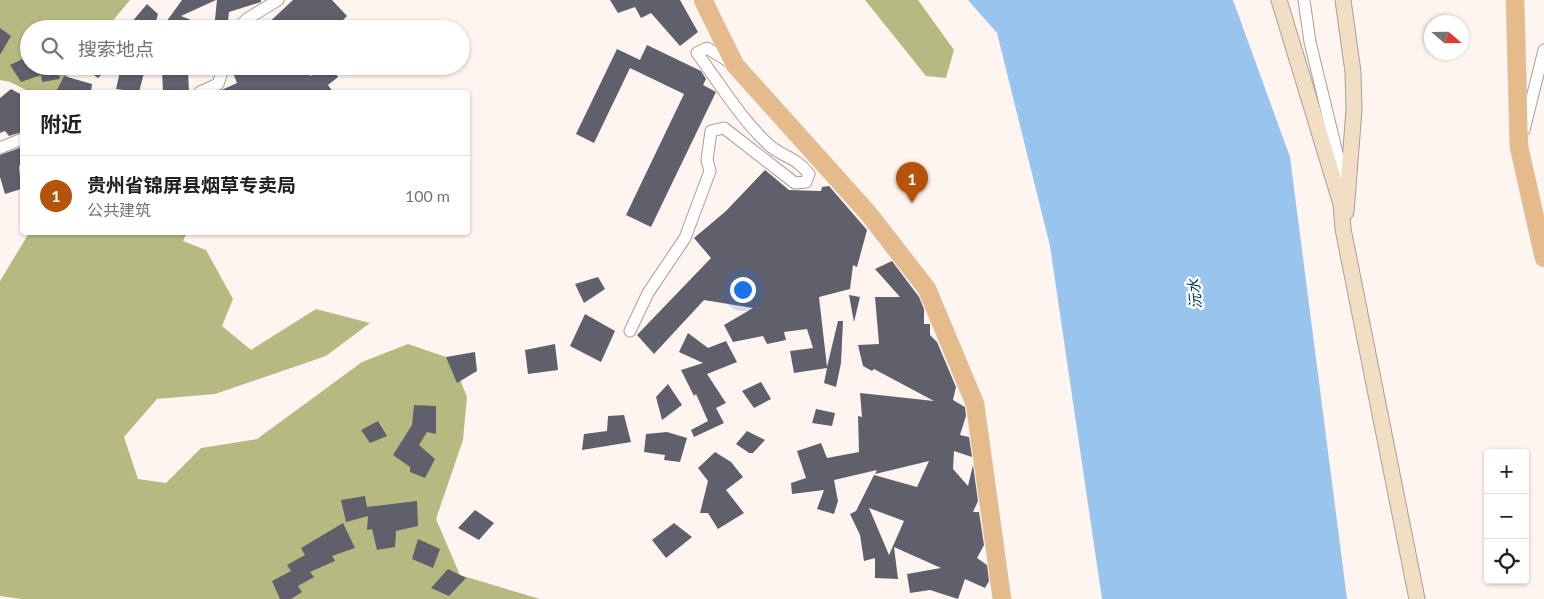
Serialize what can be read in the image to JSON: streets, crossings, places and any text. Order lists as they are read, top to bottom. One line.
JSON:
{"water":["沅水"],"north":"right","page":{"search":"搜索地点","heading":"附近","list":[{"mark":"1","name":"贵州省锦屏县烟草专卖局","note":"公共建筑","value":"100 m"}],"pins":"1","map_buttons":["+","−"]}}
